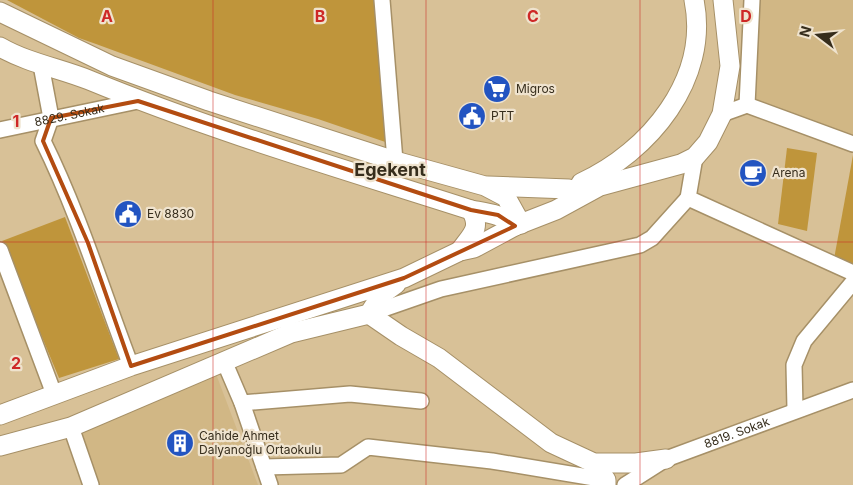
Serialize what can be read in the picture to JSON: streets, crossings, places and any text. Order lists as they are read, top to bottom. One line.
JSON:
{"streets":{"street":["8829. Sokak","8819. Sokak"]},"districts":["Egekent"],"places":{"supermarket":["Migros"],"public building":["PTT","Ev 8830"],"cafe":["Arena"],"building":["Cahide Ahmet Dalyanoğlu Ortaokulu"]},"north":"left","grid":{"columns":["A","B","C","D"],"rows":["1","2"]}}
